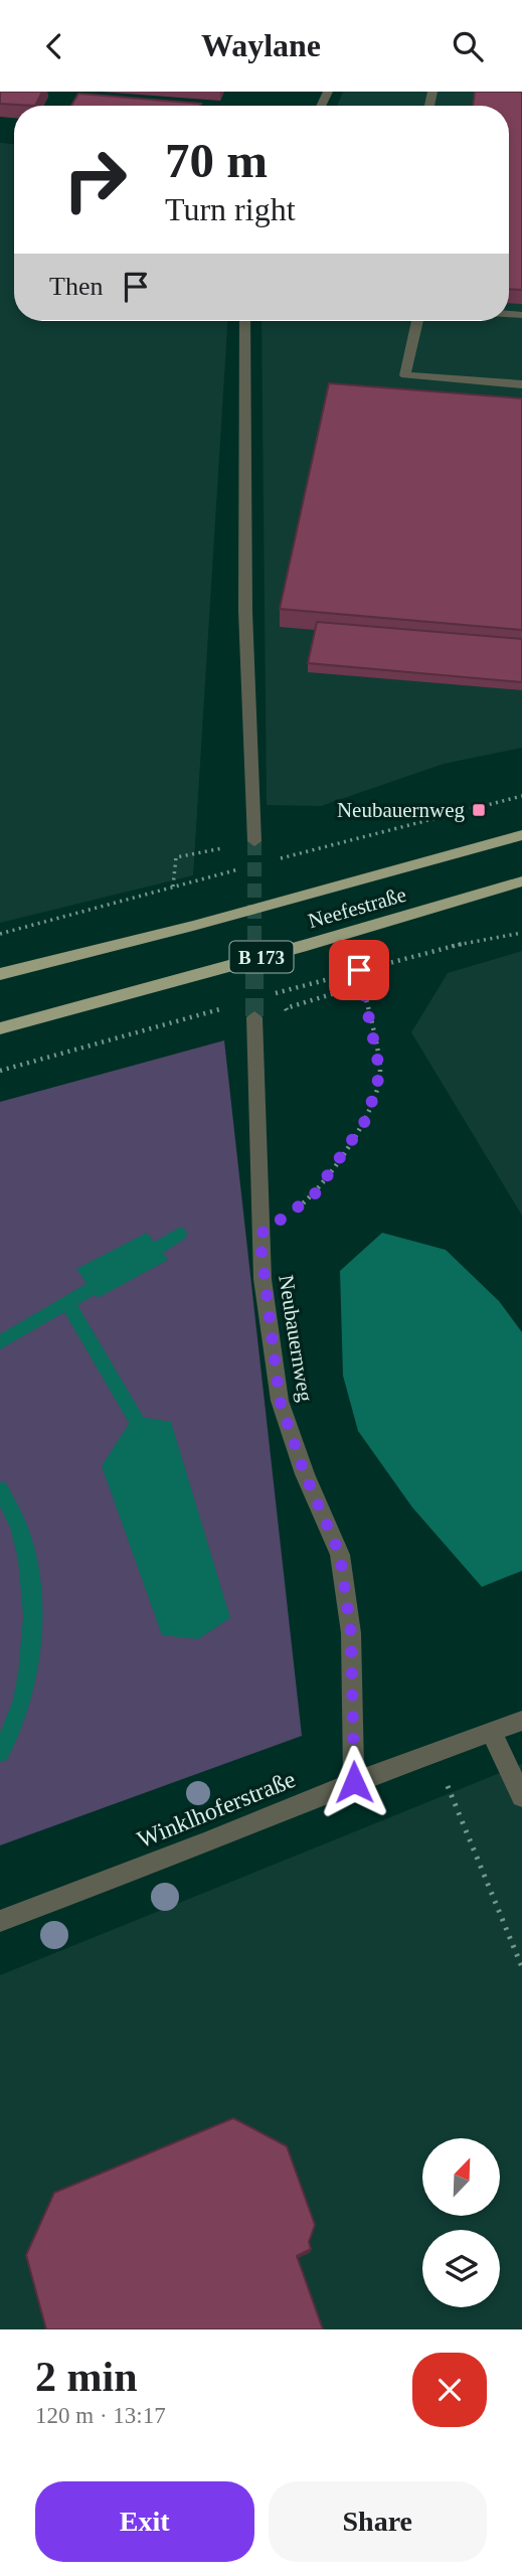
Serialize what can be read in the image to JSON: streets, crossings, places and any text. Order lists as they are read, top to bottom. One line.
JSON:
{"streets":{"main road":["Neefestraße","B 173"],"street":["Neubauernweg","Winklhoferstraße"]},"crossings":[["Neubauernweg","Winklhoferstraße"]],"places":{"transit":["Neubauernweg"]},"north":"top right","page":{"header":"Waylane","turn":["70 m","Turn right"],"then":"Then","heading":["2 min","120 m · 13:17"],"buttons":["Exit","Share"]}}
